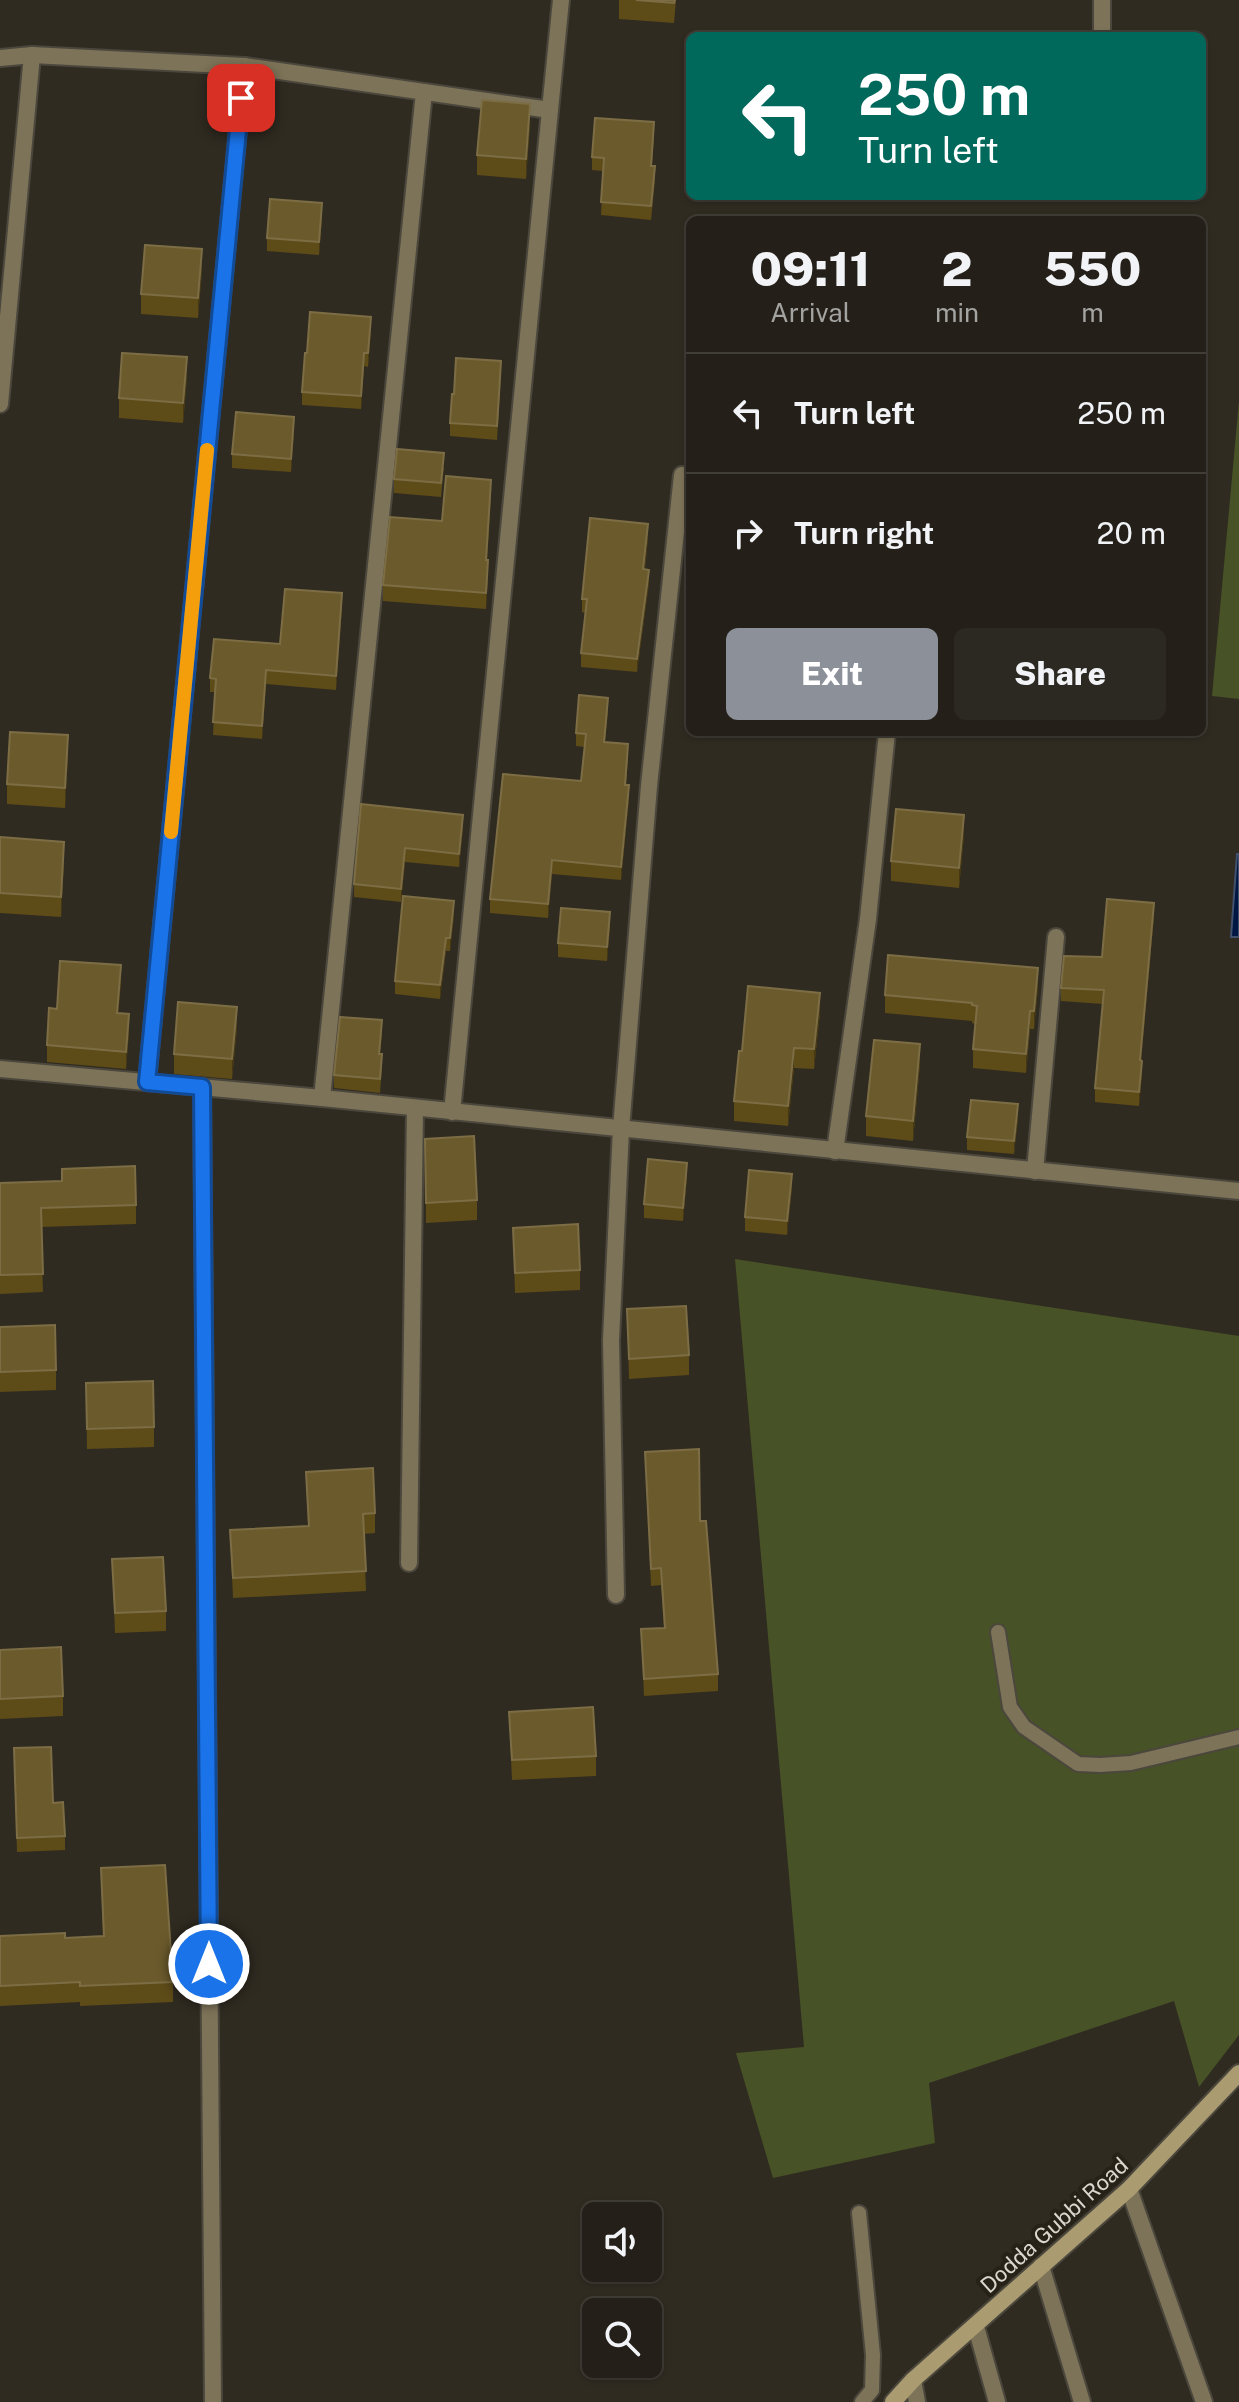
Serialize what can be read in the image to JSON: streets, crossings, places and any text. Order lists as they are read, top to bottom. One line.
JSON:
{"streets":{"main road":["Dodda Gubbi Road"]},"page":{"turn":["250 m","Turn left"],"eta":["09:11","Arrival","2","min","550","m"],"list":[{"name":"Turn left","value":"250 m"},{"name":"Turn right","value":"20 m"}],"buttons":["Exit","Share"]}}
